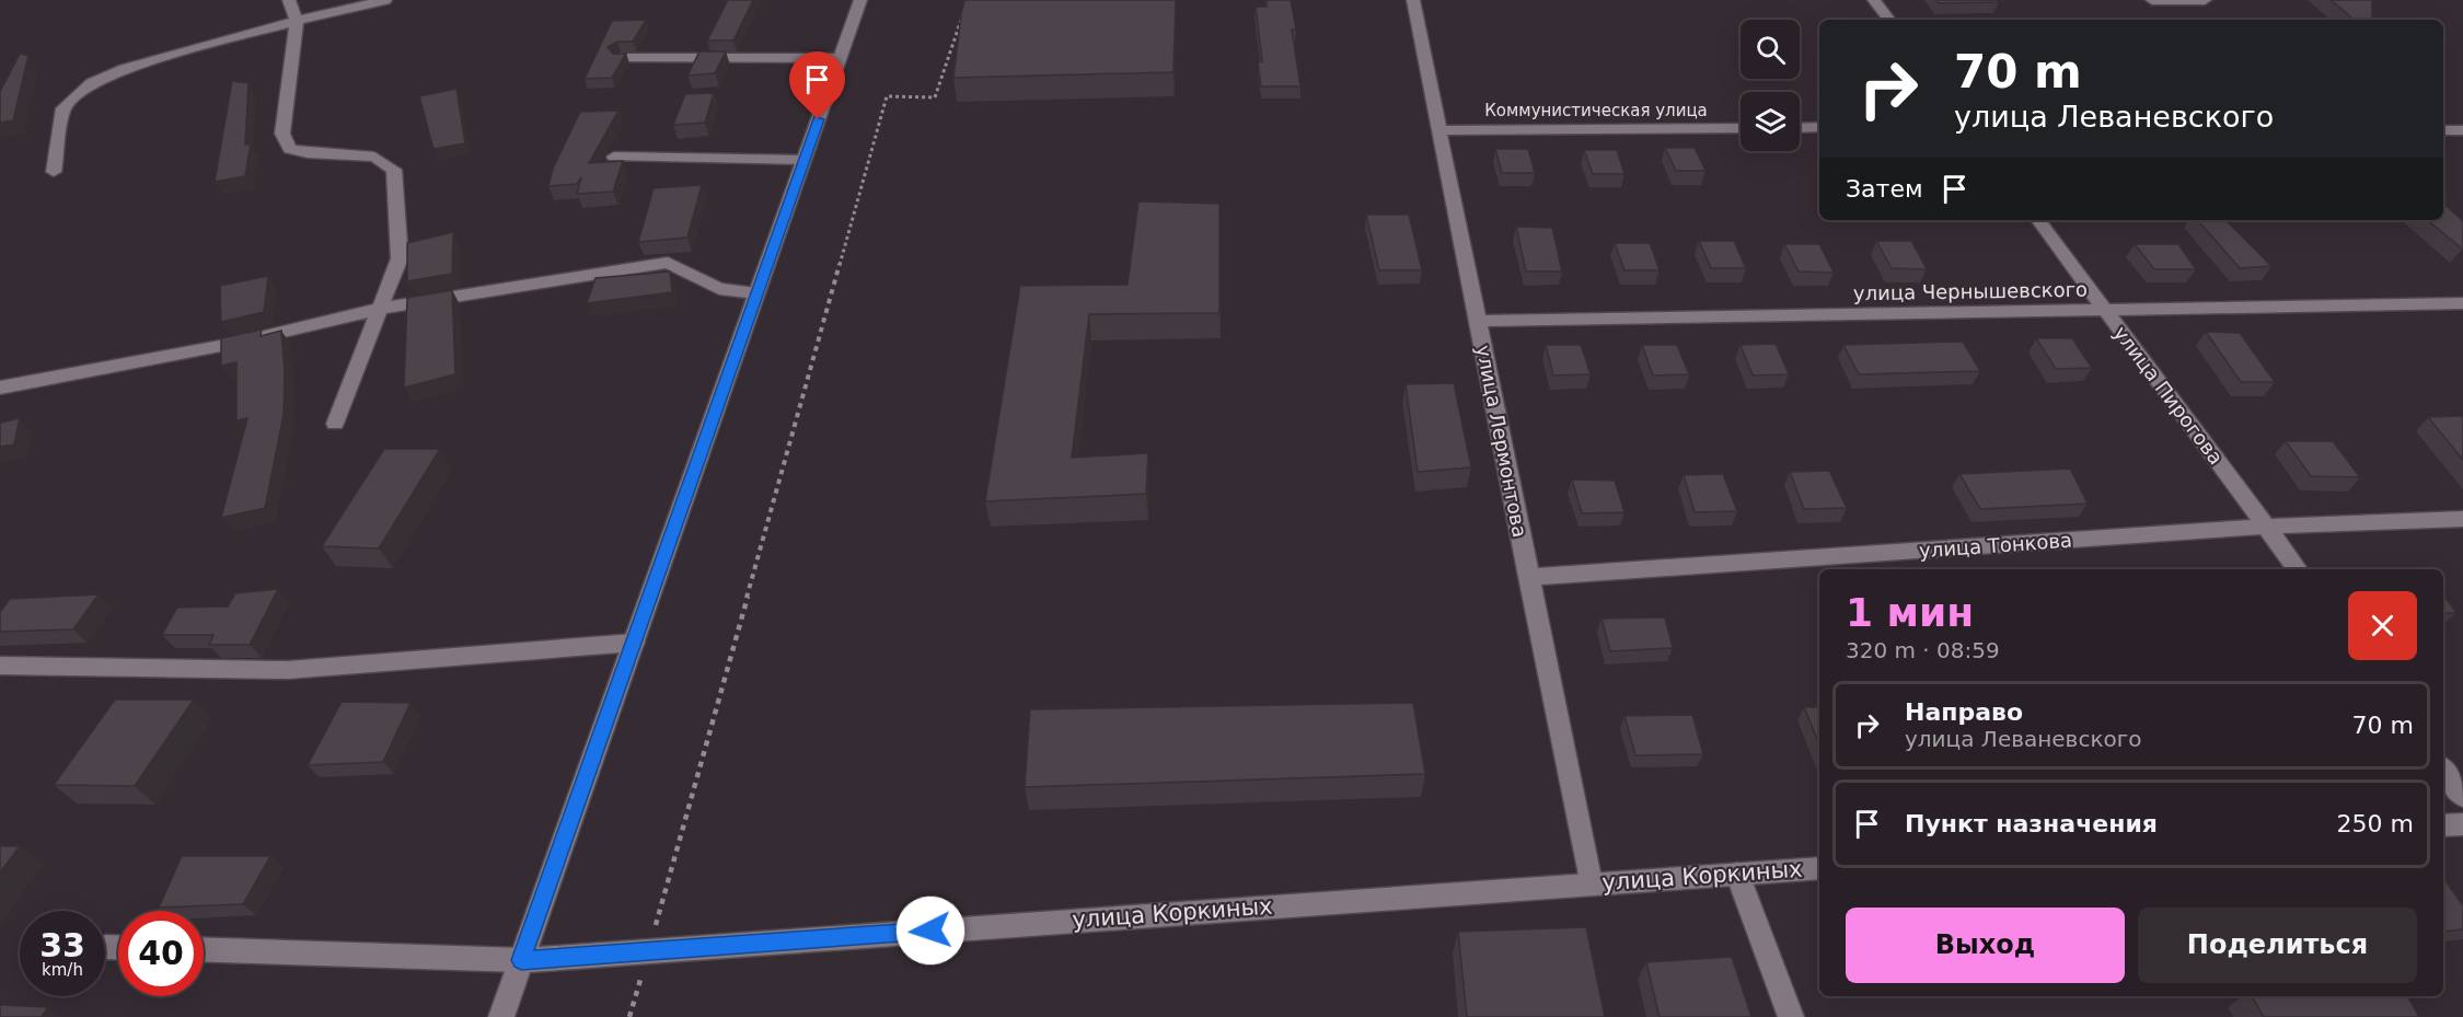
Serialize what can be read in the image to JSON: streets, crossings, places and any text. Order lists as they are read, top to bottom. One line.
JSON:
{"streets":{"street":["Коммунистическая улица","улица Чернышевского","улица Пирогова","улица Лермонтова","улица Тонкова","улица Коркиных"]},"crossings":[["Коммунистическая улица","улица Лермонтова"],["улица Чернышевского","улица Пирогова"],["улица Чернышевского","улица Лермонтова"],["улица Пирогова","улица Тонкова"],["улица Лермонтова","улица Тонкова"],["улица Лермонтова","улица Коркиных"]],"page":{"turn":["70 m","улица Леваневского"],"then":"Затем","heading":["1 мин","320 m · 08:59"],"list":[{"name":"Направо","note":"улица Леваневского","value":"70 m"},{"name":"Пункт назначения","value":"250 m"}],"buttons":["Выход","Поделиться"],"speed":"33 km/h","limit":"40"}}
